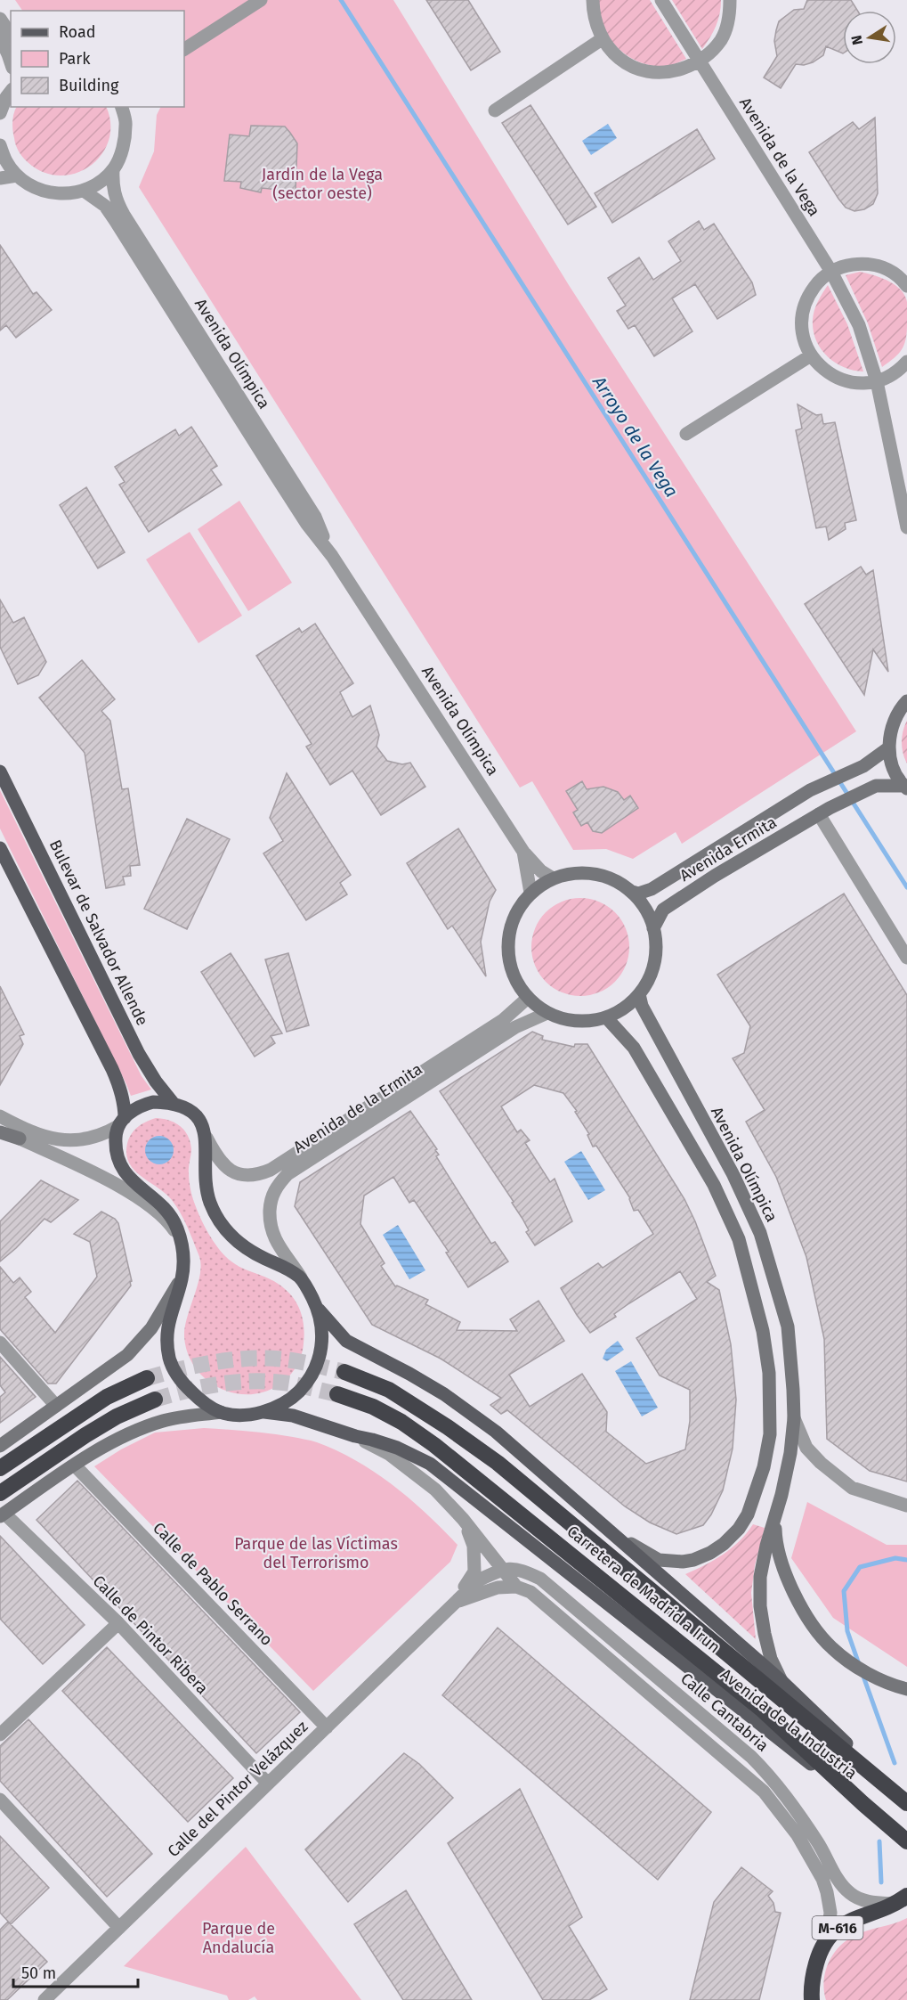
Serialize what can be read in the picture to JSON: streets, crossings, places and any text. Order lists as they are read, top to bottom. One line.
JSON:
{"streets":{"highway":["Carretera de Madrid a Irun","M-616"],"main road":["Bulevar de Salvador Allende","Avenida de la Industria"],"street":["Avenida de la Vega","Avenida Olímpica","Avenida Ermita","Avenida de la Ermita","Calle de Pablo Serrano","Calle de Pintor Ribera","Calle Cantabria","Calle del Pintor Velázquez"]},"crossings":[["Avenida Olímpica","Avenida Ermita"],["Avenida Olímpica","Avenida de la Ermita"],["Avenida Ermita","Avenida de la Ermita"],["Calle de Pablo Serrano","Calle del Pintor Velázquez"],["Carretera de Madrid a Irun","Avenida de la Industria"],["Calle de Pintor Ribera","Calle del Pintor Velázquez"],["Calle Cantabria","Avenida de la Industria"],["Calle Cantabria","M-616"]],"water":["Arroyo de la Vega"],"parks":["Jardín de la Vega (sector oeste)","Parque de las Víctimas del Terrorismo","Parque de Andalucía"],"legend":["Road","Park","Building"],"scale_bar":"50 m","north":"left"}
